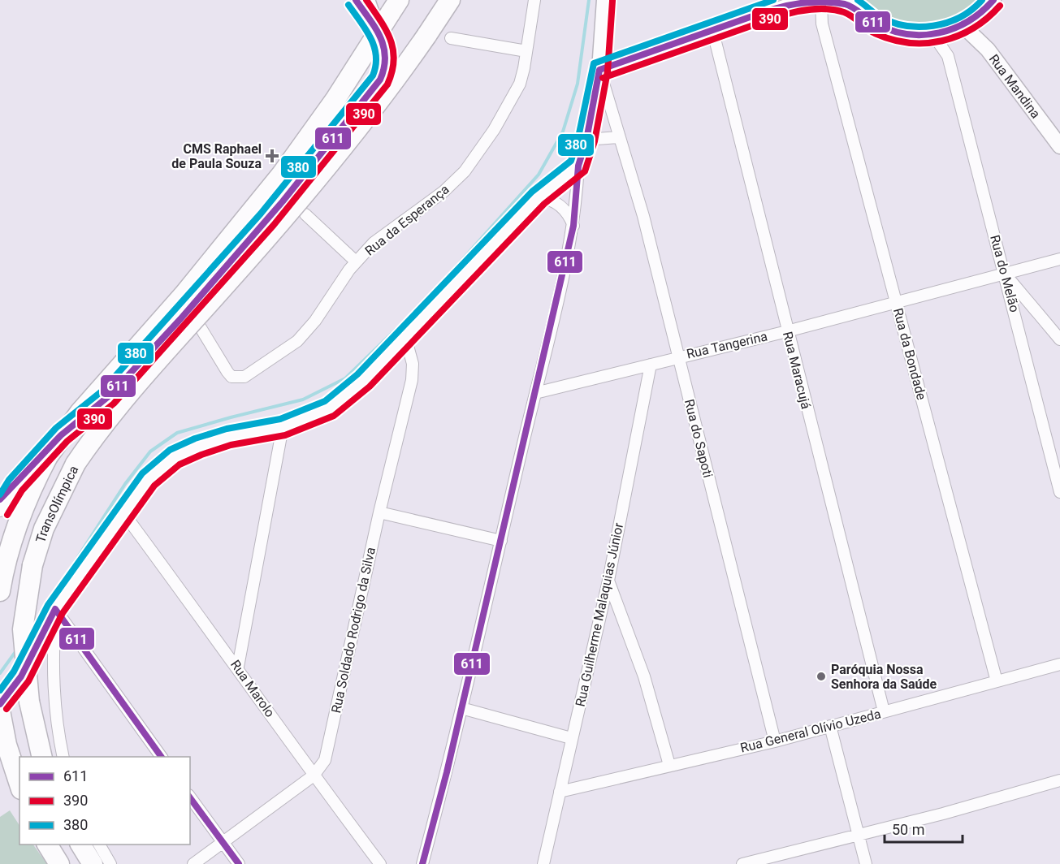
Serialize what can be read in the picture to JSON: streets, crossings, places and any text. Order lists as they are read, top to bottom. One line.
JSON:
{"streets":{"highway":["TransOlímpica"],"street":["Rua Mandina","Rua da Esperança","Rua do Melão","Rua Tangerina","Rua da Bondade","Rua Maracujá","Rua do Sapoti","Rua Guilherme Malaquias Júnior","Rua Soldado Rodrigo da Silva","Rua Marolo","Rua General Olívio Uzeda"]},"crossings":[["Rua Mandina","Rua do Melão"],["Rua do Melão","Rua Tangerina"],["Rua Tangerina","Rua da Bondade"],["Rua Tangerina","Rua Maracujá"],["Rua Tangerina","Rua do Sapoti"],["Rua Tangerina","Rua Guilherme Malaquias Júnior"],["Rua da Bondade","Rua General Olívio Uzeda"],["Rua Maracujá","Rua General Olívio Uzeda"],["Rua do Sapoti","Rua General Olívio Uzeda"],["Rua Guilherme Malaquias Júnior","Rua General Olívio Uzeda"],["Rua Soldado Rodrigo da Silva","Rua Marolo"]],"places":{"health":["CMS Raphael de Paula Souza"],"other":["Paróquia Nossa Senhora da Saúde"]},"lines":["transit line 611","transit line 390","transit line 380"],"legend":["611","390","380"],"scale_bar":"50 m"}
